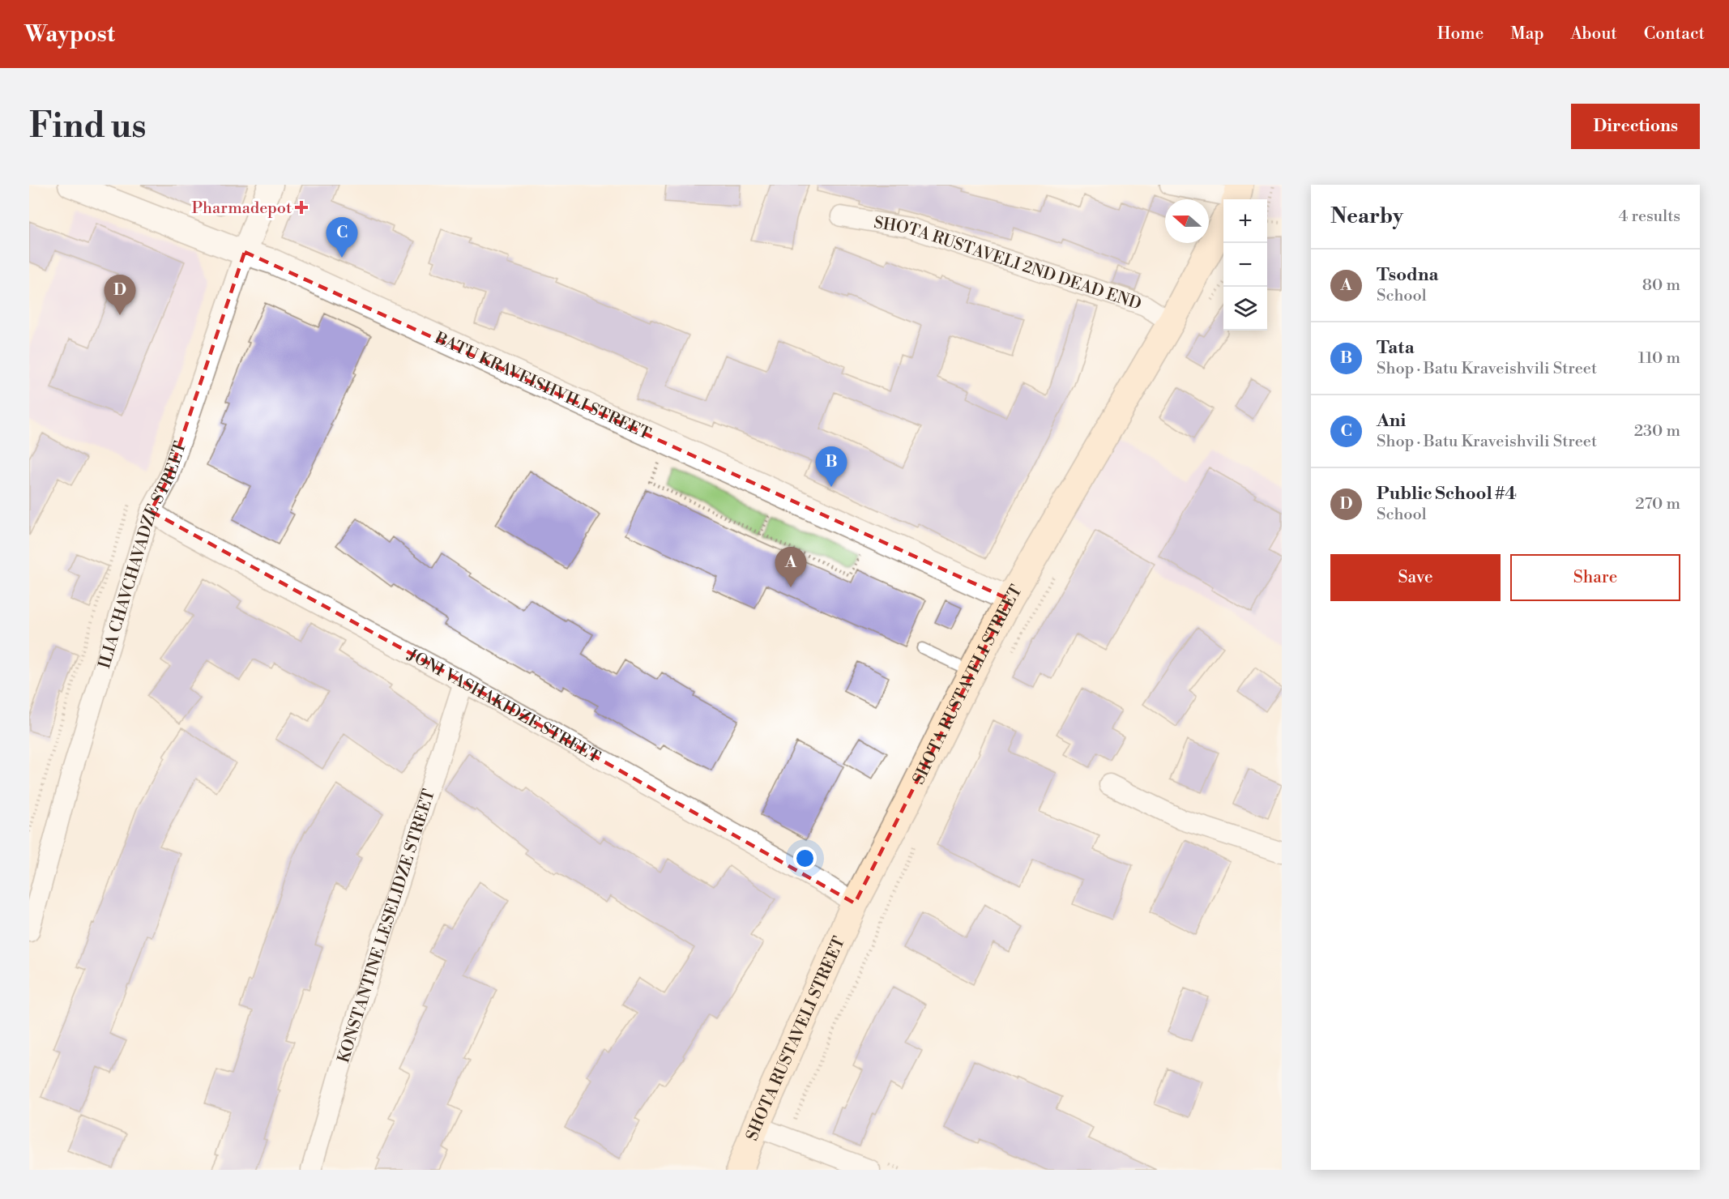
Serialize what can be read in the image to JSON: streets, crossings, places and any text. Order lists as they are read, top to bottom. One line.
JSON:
{"streets":{"main road":["SHOTA RUSTAVELI STREET"],"street":["SHOTA RUSTAVELI 2ND DEAD END","BATU KRAVEISHVILI STREET","ILIA CHAVCHAVADZE STREET","JONI VASHAKIDZE STREET","KONSTANTINE LESELIDZE STREET"]},"crossings":[["SHOTA RUSTAVELI 2ND DEAD END","SHOTA RUSTAVELI STREET"],["BATU KRAVEISHVILI STREET","ILIA CHAVCHAVADZE STREET"],["BATU KRAVEISHVILI STREET","SHOTA RUSTAVELI STREET"],["ILIA CHAVCHAVADZE STREET","JONI VASHAKIDZE STREET"],["SHOTA RUSTAVELI STREET","JONI VASHAKIDZE STREET"],["JONI VASHAKIDZE STREET","KONSTANTINE LESELIDZE STREET"]],"places":{"health":["Pharmadepot"]},"north":"left","page":{"header":"Waypost","nav":["Home","Map","About","Contact"],"buttons":["Directions",["Save","Share"]],"title":"Find us","heading":["Nearby","4 results"],"map_buttons":["+","−"],"pins":["C","D","B","A"],"list":[{"mark":"A","name":"Tsodna","note":"School","value":"80 m"},{"mark":"B","name":"Tata","note":"Shop · Batu Kraveishvili Street","value":"110 m"},{"mark":"C","name":"Ani","note":"Shop · Batu Kraveishvili Street","value":"230 m"},{"mark":"D","name":"Public School #4","note":"School","value":"270 m"}]}}
